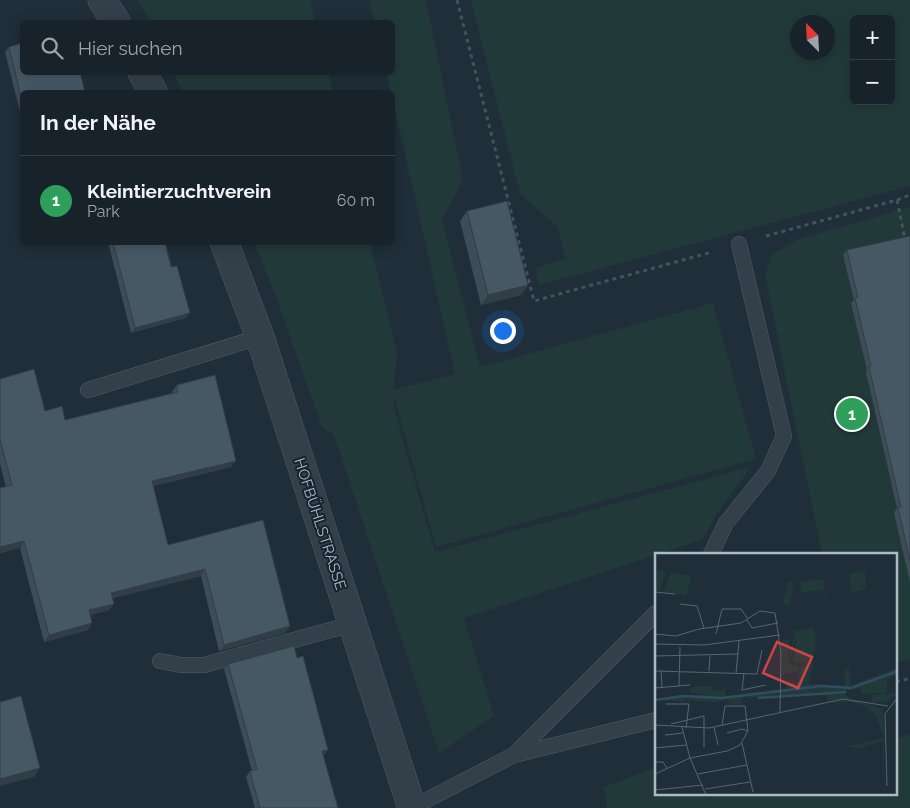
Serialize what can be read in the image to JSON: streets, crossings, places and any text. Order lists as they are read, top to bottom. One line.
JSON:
{"streets":{"street":["HOFBÜHLSTRASSE"]},"north":"top left","page":{"map_buttons":["+","−"],"search":"Hier suchen","heading":"In der Nähe","list":[{"mark":"1","name":"Kleintierzuchtverein","note":"Park","value":"60 m"}],"pins":"1"}}
